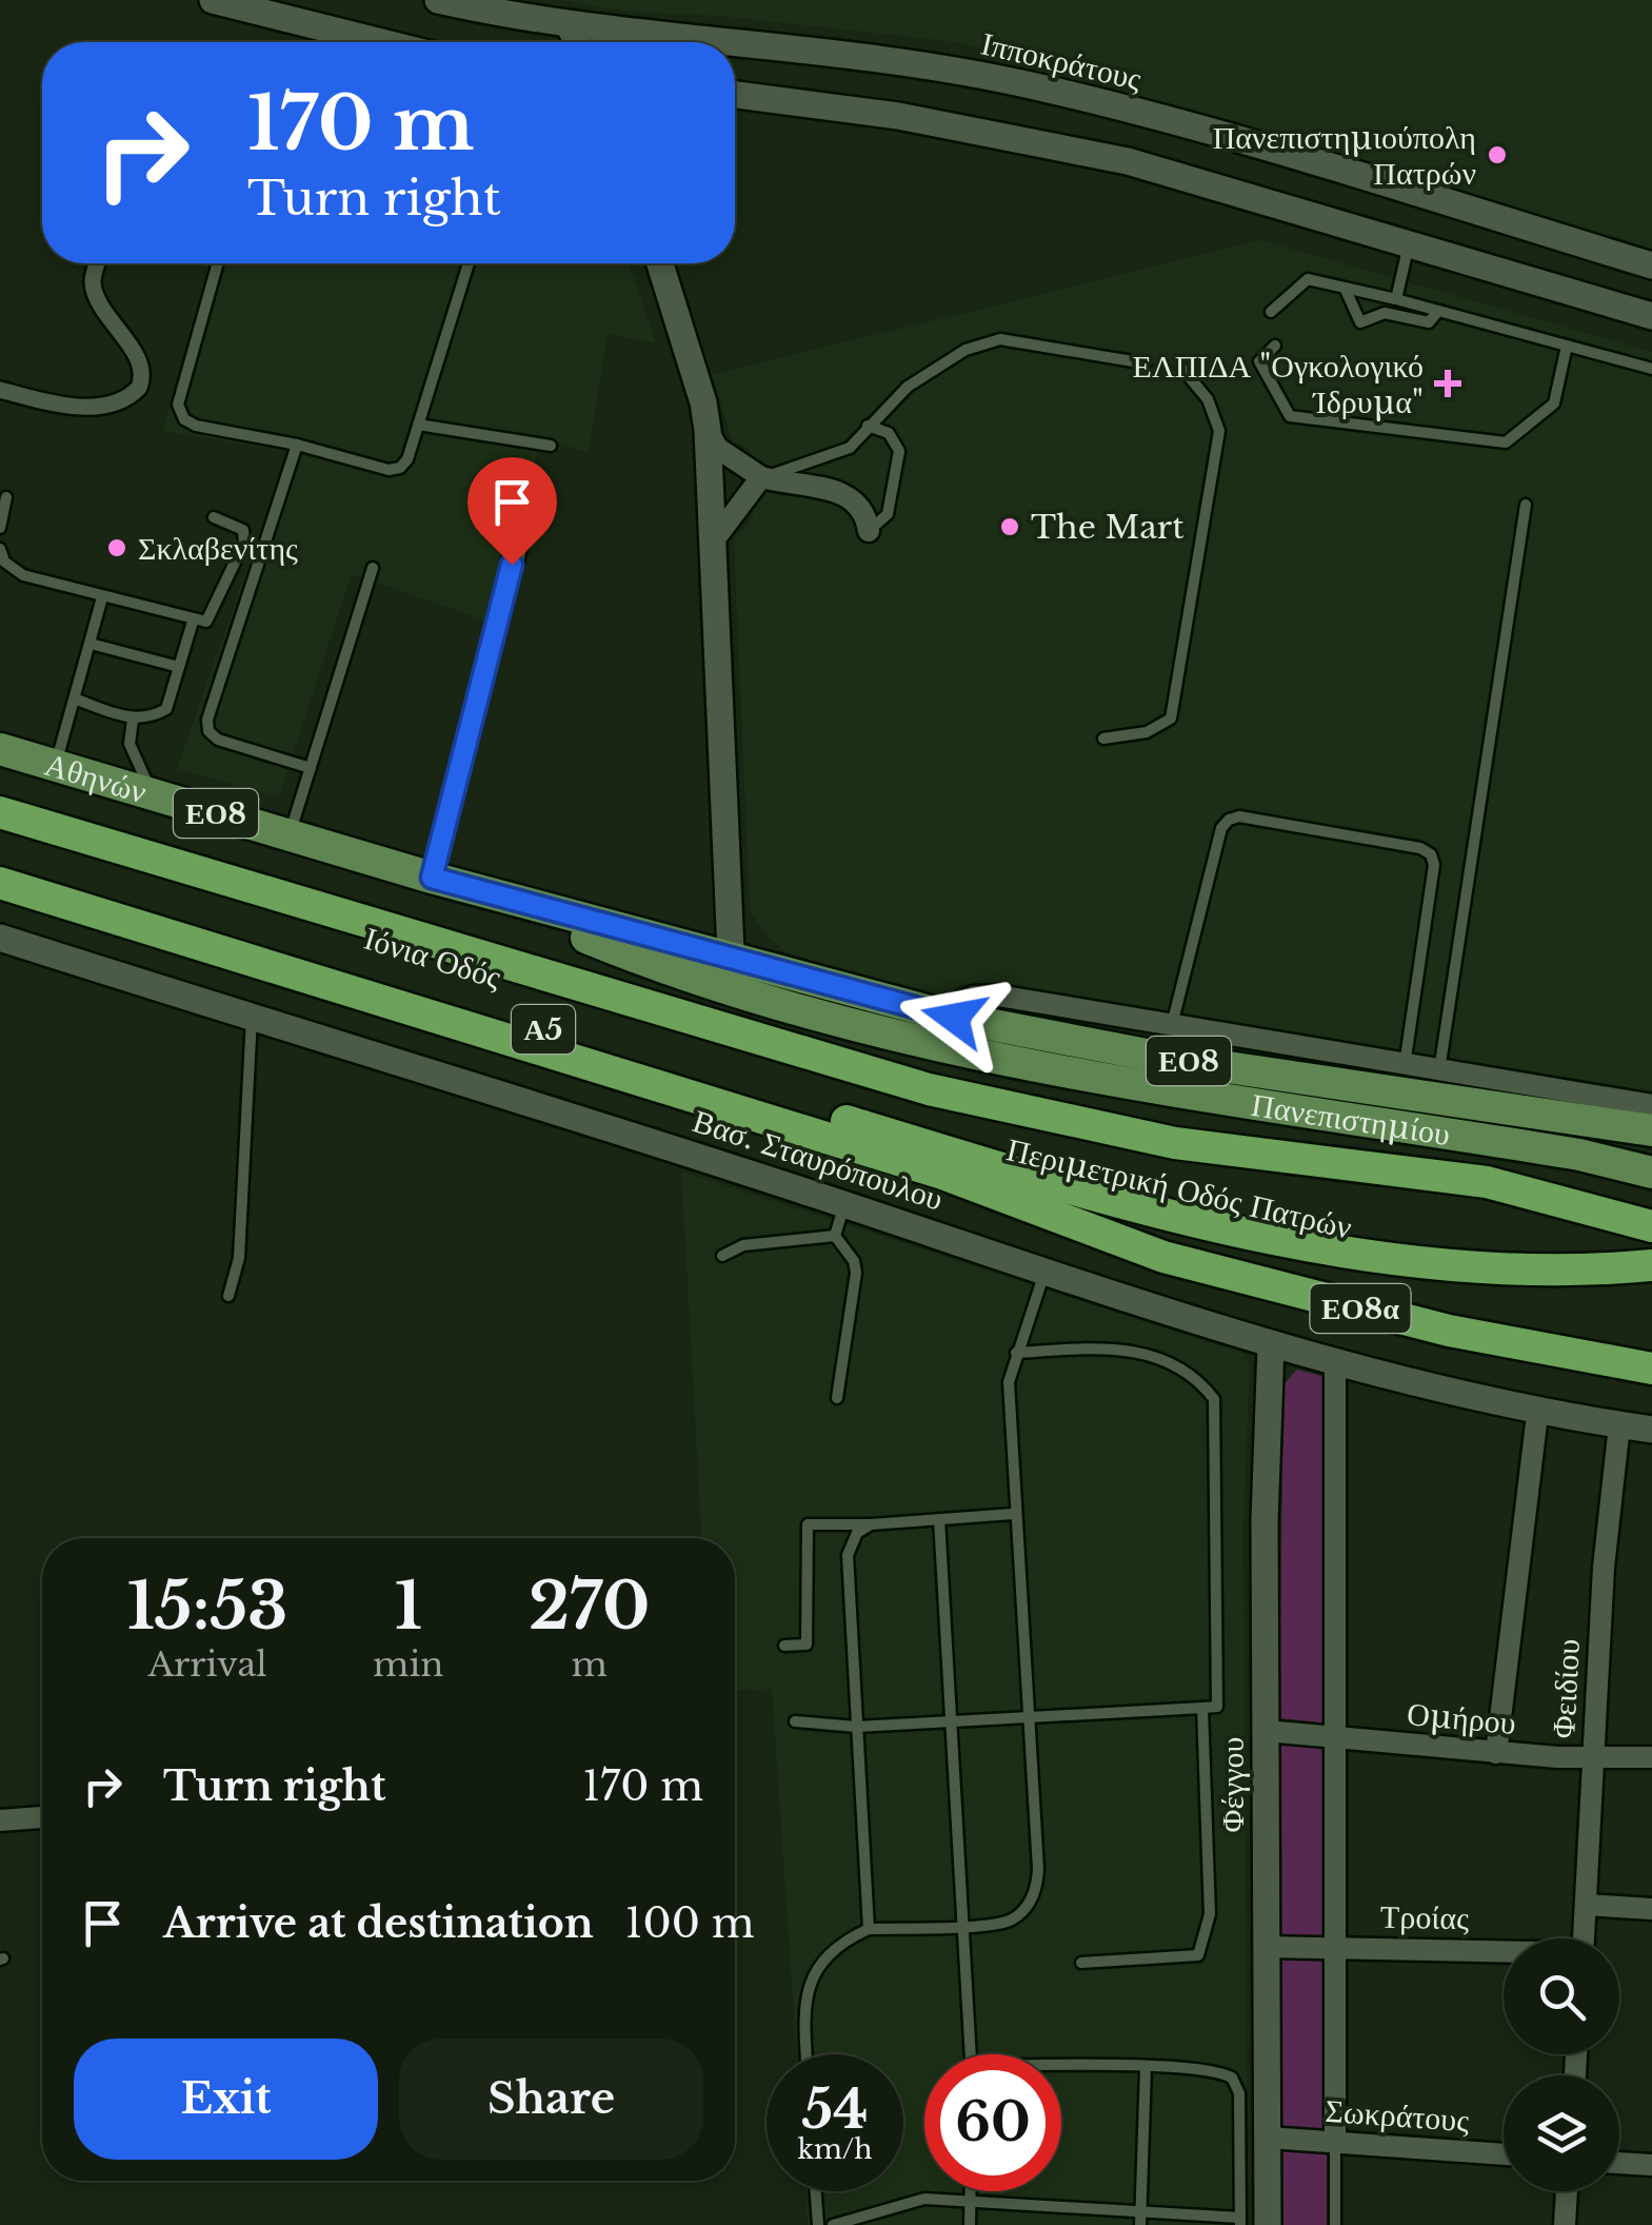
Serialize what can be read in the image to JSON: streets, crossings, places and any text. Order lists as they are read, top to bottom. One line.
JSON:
{"streets":{"highway":["Ιόνια Οδός","Α5","Περιμετρική Οδός Πατρών","ΕΟ8α"],"main road":["Αθηνών","ΕΟ8","Πανεπιστημίου"],"street":["Ιπποκράτους","Βασ. Σταυρόπουλου","Φειδίου","Ομήρου","Φέγγου","Τροίας","Σωκράτους"]},"crossings":[["Αθηνών","Πανεπιστημίου"],["Ιόνια Οδός","Περιμετρική Οδός Πατρών"],["Ιόνια Οδός","ΕΟ8α"],["Βασ. Σταυρόπουλου","Φειδίου"],["Βασ. Σταυρόπουλου","Φέγγου"],["Περιμετρική Οδός Πατρών","ΕΟ8α"],["Φειδίου","Ομήρου"],["Ομήρου","Φέγγου"],["Φέγγου","Τροίας"],["Φέγγου","Σωκράτους"]],"places":{"other":["Πανεπιστημιούπολη Πατρών","The Mart","Σκλαβενίτης"],"health":["ΕΛΠΙΔΑ \"Ογκολογικό Ίδρυμα\""]},"page":{"turn":["170 m","Turn right"],"eta":["15:53","Arrival","1","min","270","m"],"list":[{"name":"Turn right","value":"170 m"},{"name":"Arrive at destination","value":"100 m"}],"buttons":["Exit","Share"],"speed":"54 km/h","limit":"60"}}
